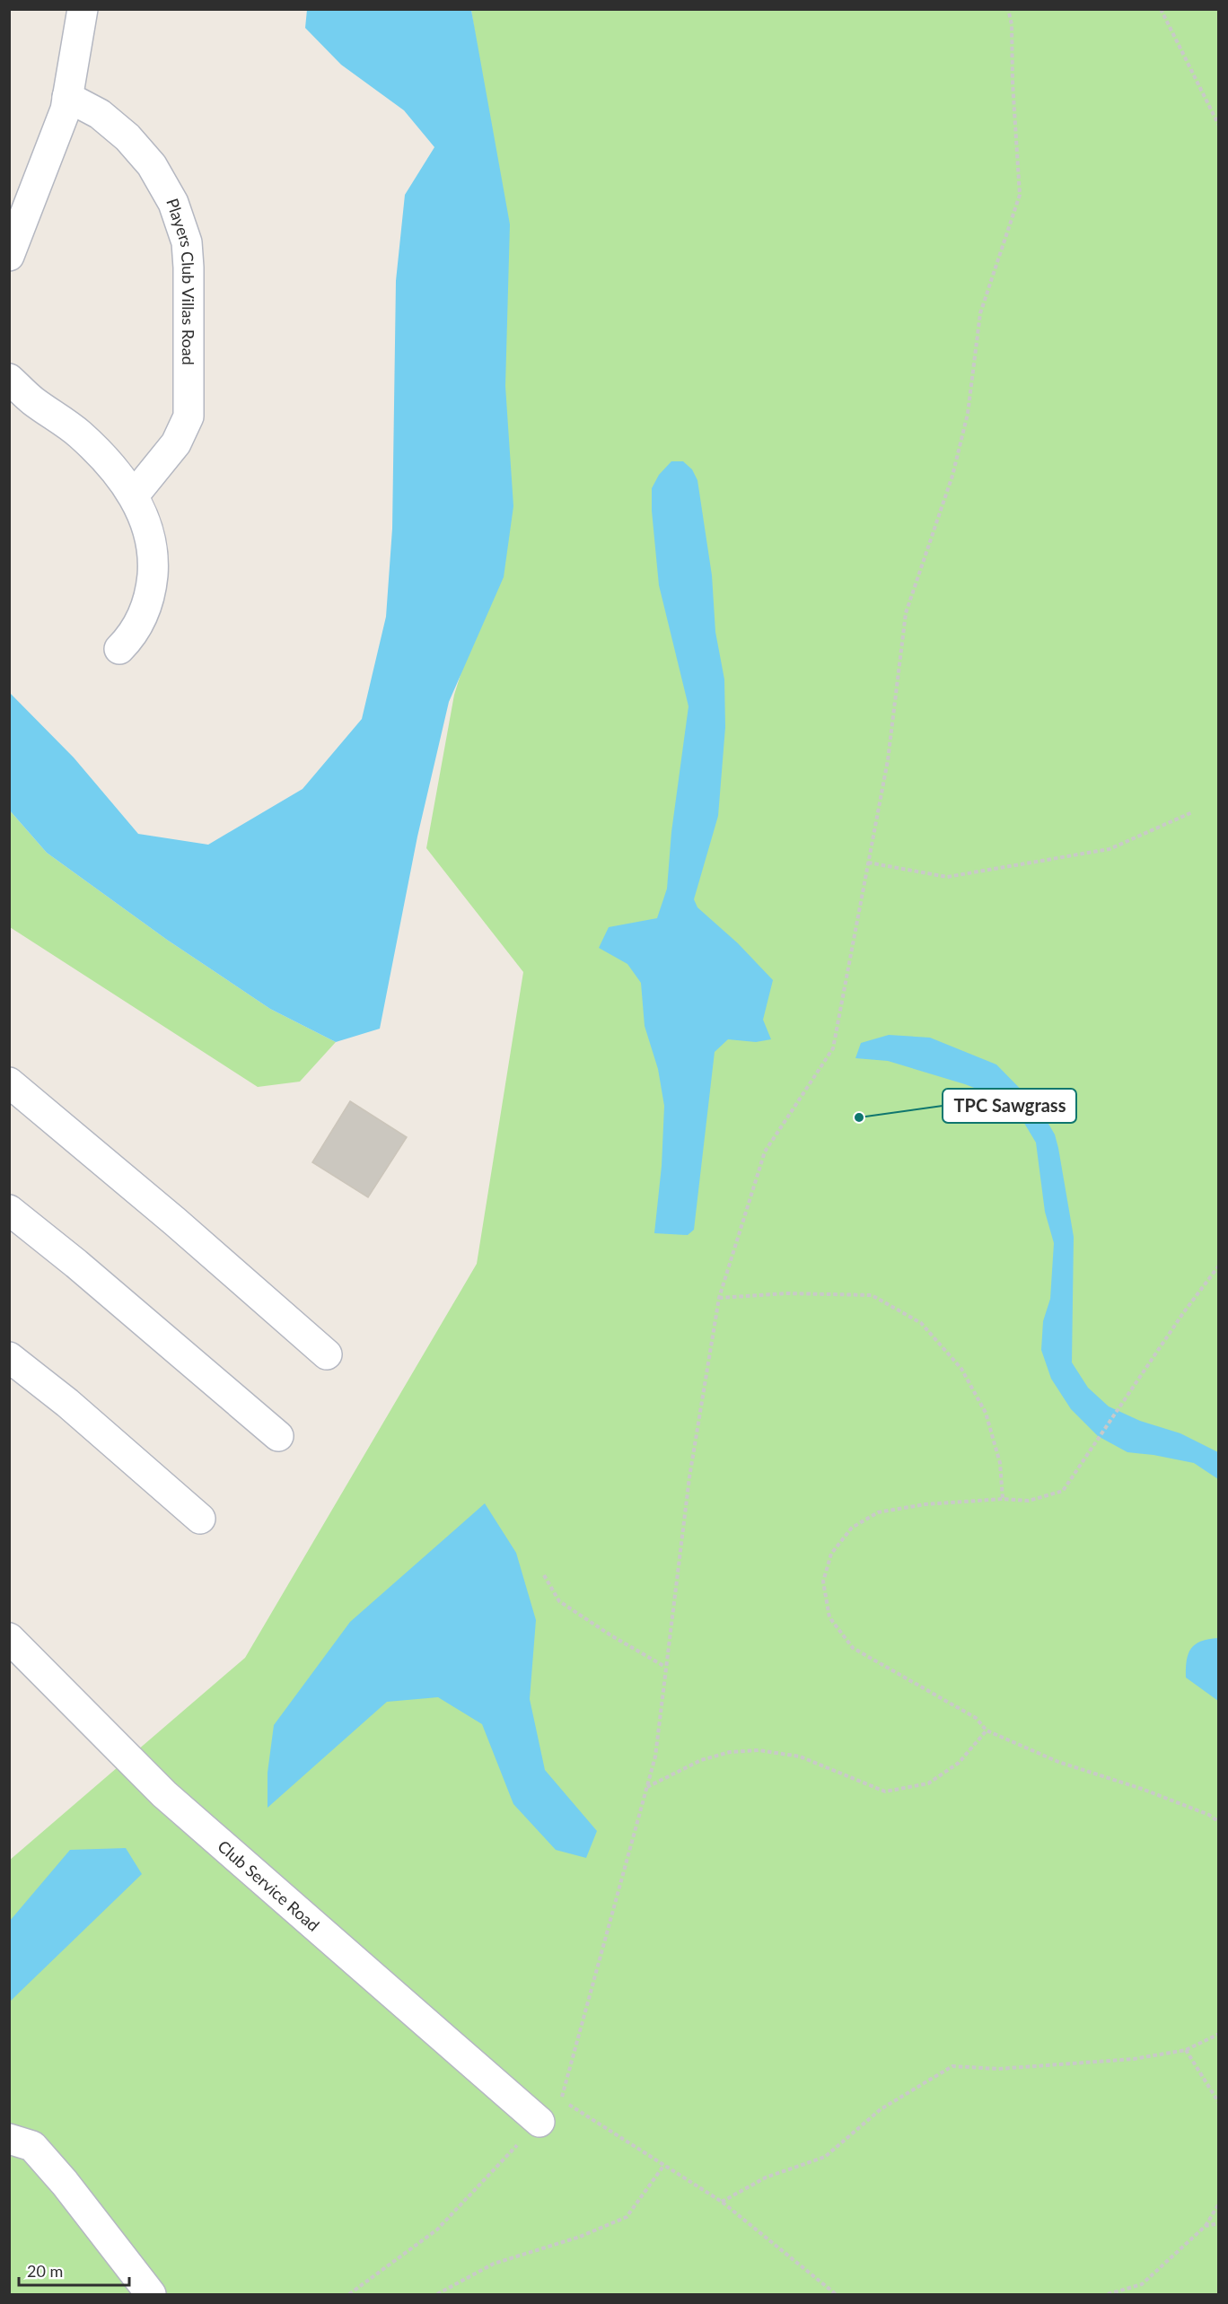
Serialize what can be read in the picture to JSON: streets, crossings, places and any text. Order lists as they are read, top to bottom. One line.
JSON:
{"streets":{"street":["Players Club Villas Road","Club Service Road"]},"places":["TPC Sawgrass"],"scale_bar":"20 m"}
